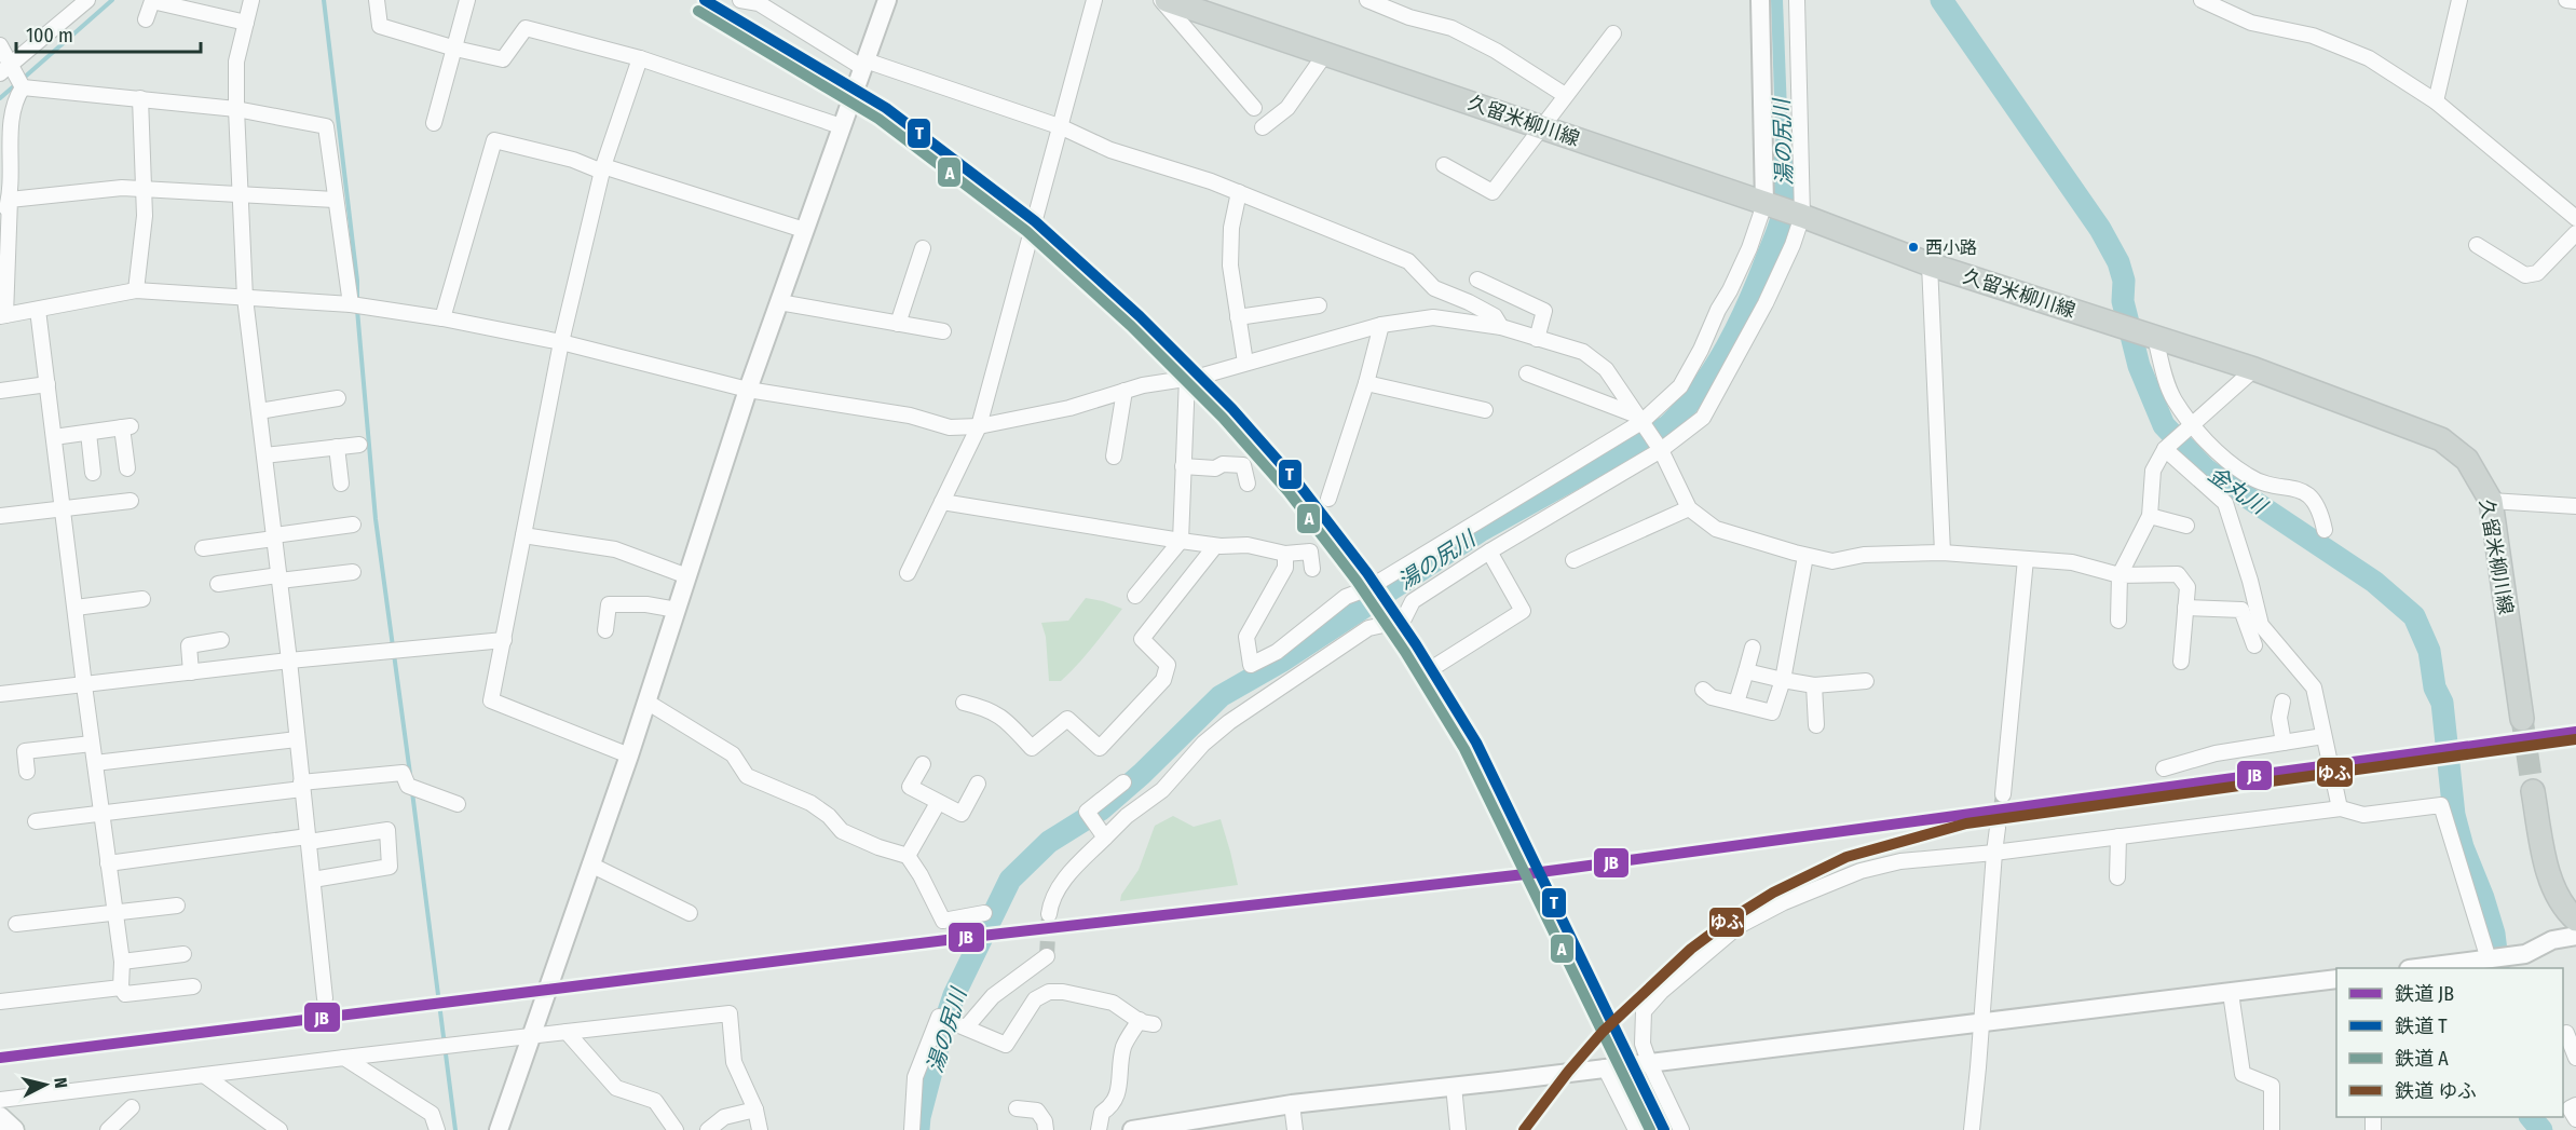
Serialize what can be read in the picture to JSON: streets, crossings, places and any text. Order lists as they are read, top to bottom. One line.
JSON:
{"streets":{"main road":["久留米柳川線"]},"water":["湯の尻川","金丸川"],"places":["西小路"],"lines":["rail line T","rail line A","rail line JB","rail line ゆふ"],"legend":["鉄道 JB","鉄道 T","鉄道 A","鉄道 ゆふ"],"scale_bar":"100 m","north":"right"}
